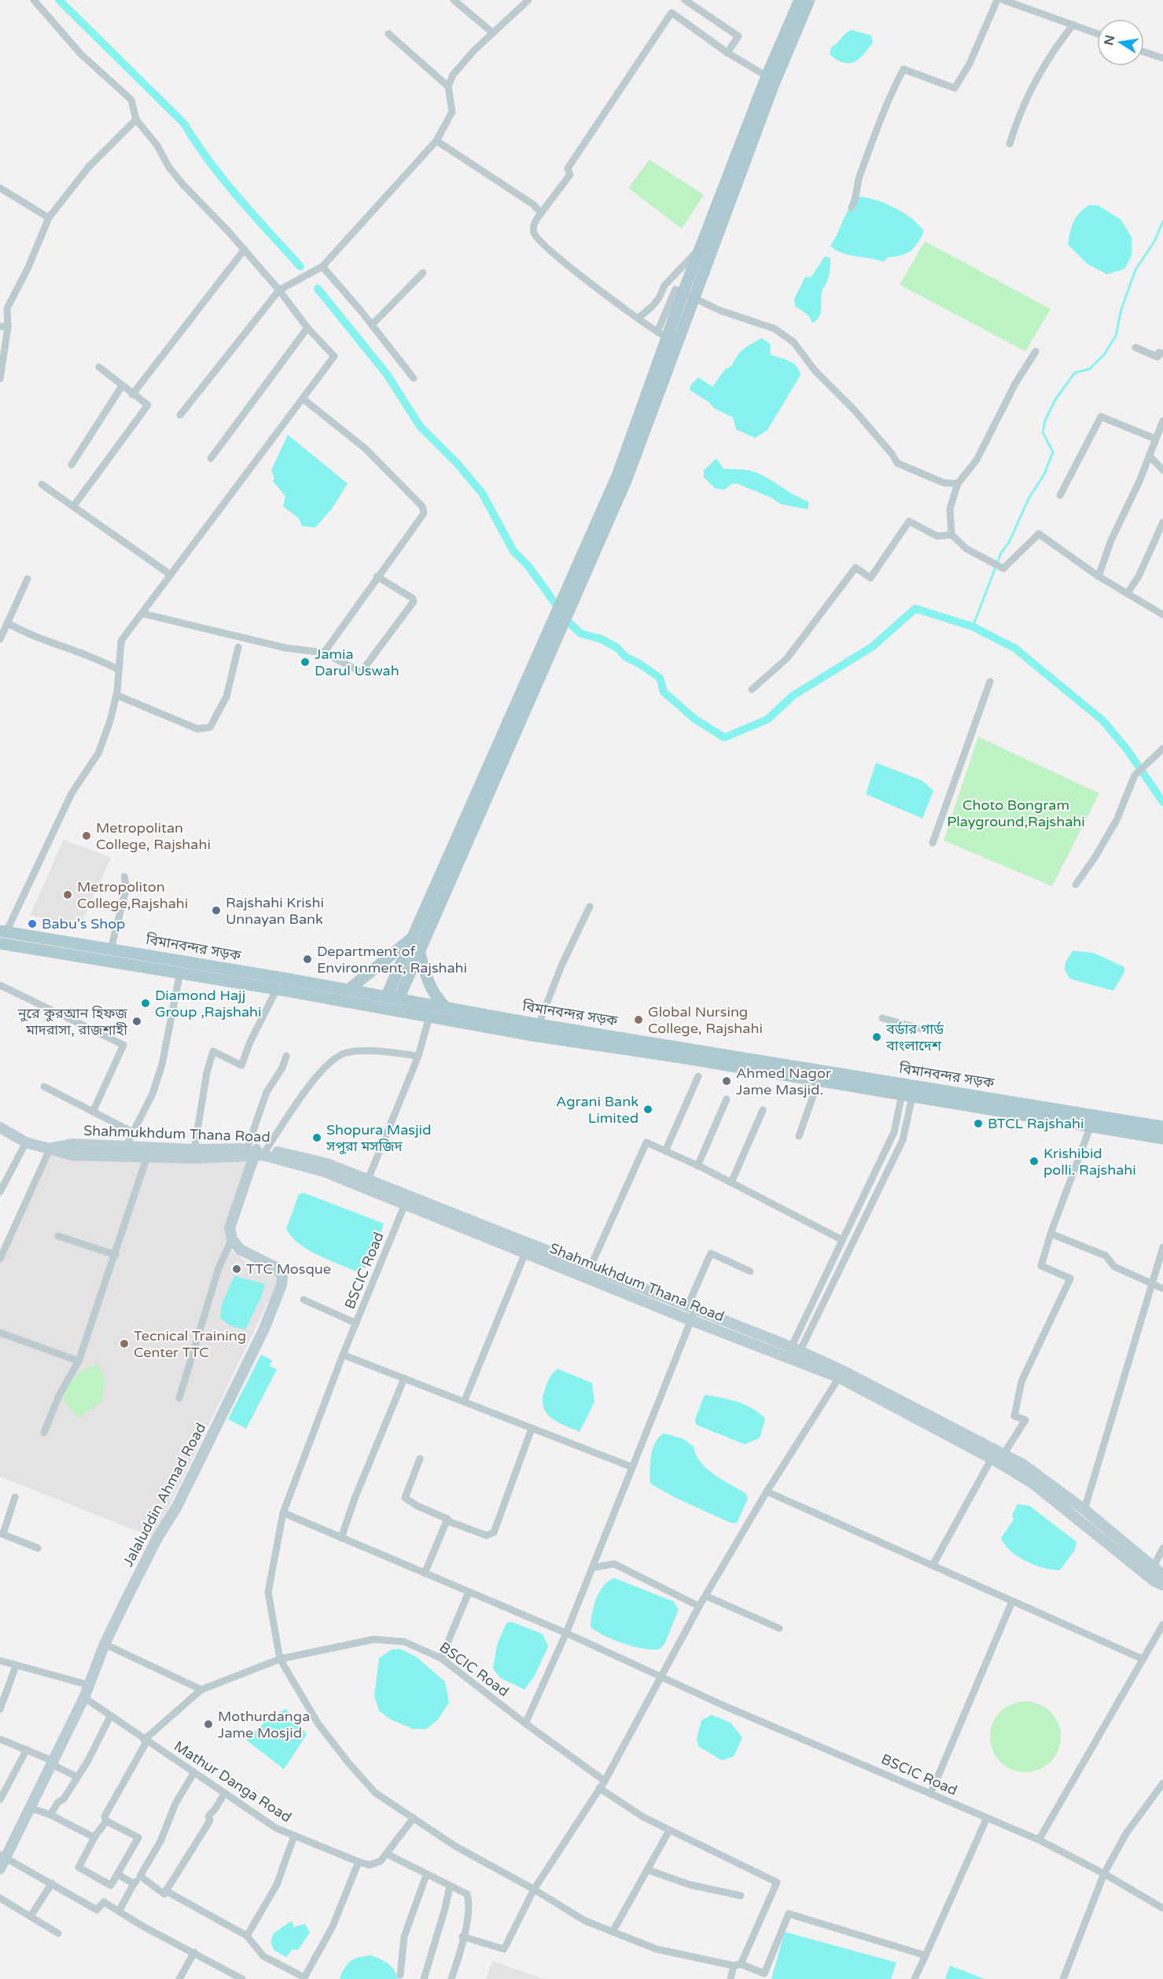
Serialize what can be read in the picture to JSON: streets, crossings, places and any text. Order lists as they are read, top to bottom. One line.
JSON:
{"streets":{"main road":["বিমানবন্দর সড়ক","Shahmukhdum Thana Road","Jalaluddin Ahmad Road"],"street":["BSCIC Road","Mathur Danga Road"]},"crossings":[["Shahmukhdum Thana Road","BSCIC Road"],["BSCIC Road","Mathur Danga Road"],["Jalaluddin Ahmad Road","Mathur Danga Road"]],"parks":["Choto Bongram Playground,Rajshahi"],"places":["Jamia Darul Uswah","Metropolitan College, Rajshahi","Metropoliton College,Rajshahi","Rajshahi Krishi Unnayan Bank","Babu's Shop","Department of Environment, Rajshahi","Diamond Hajj Group ,Rajshahi","Global Nursing College, Rajshahi","নুরে কুরআন হিফজ মাদরাসা, রাজশাহী","বর্ডার গার্ড বাংলাদেশ","Ahmed Nagor Jame Masjid.","Agrani Bank Limited","BTCL Rajshahi","Shopura Masjid সপুরা মসজিদ","Krishibid polli. Rajshahi","TTC Mosque","Tecnical Training Center TTC","Mothurdanga Jame Mosjid"],"north":"left"}
